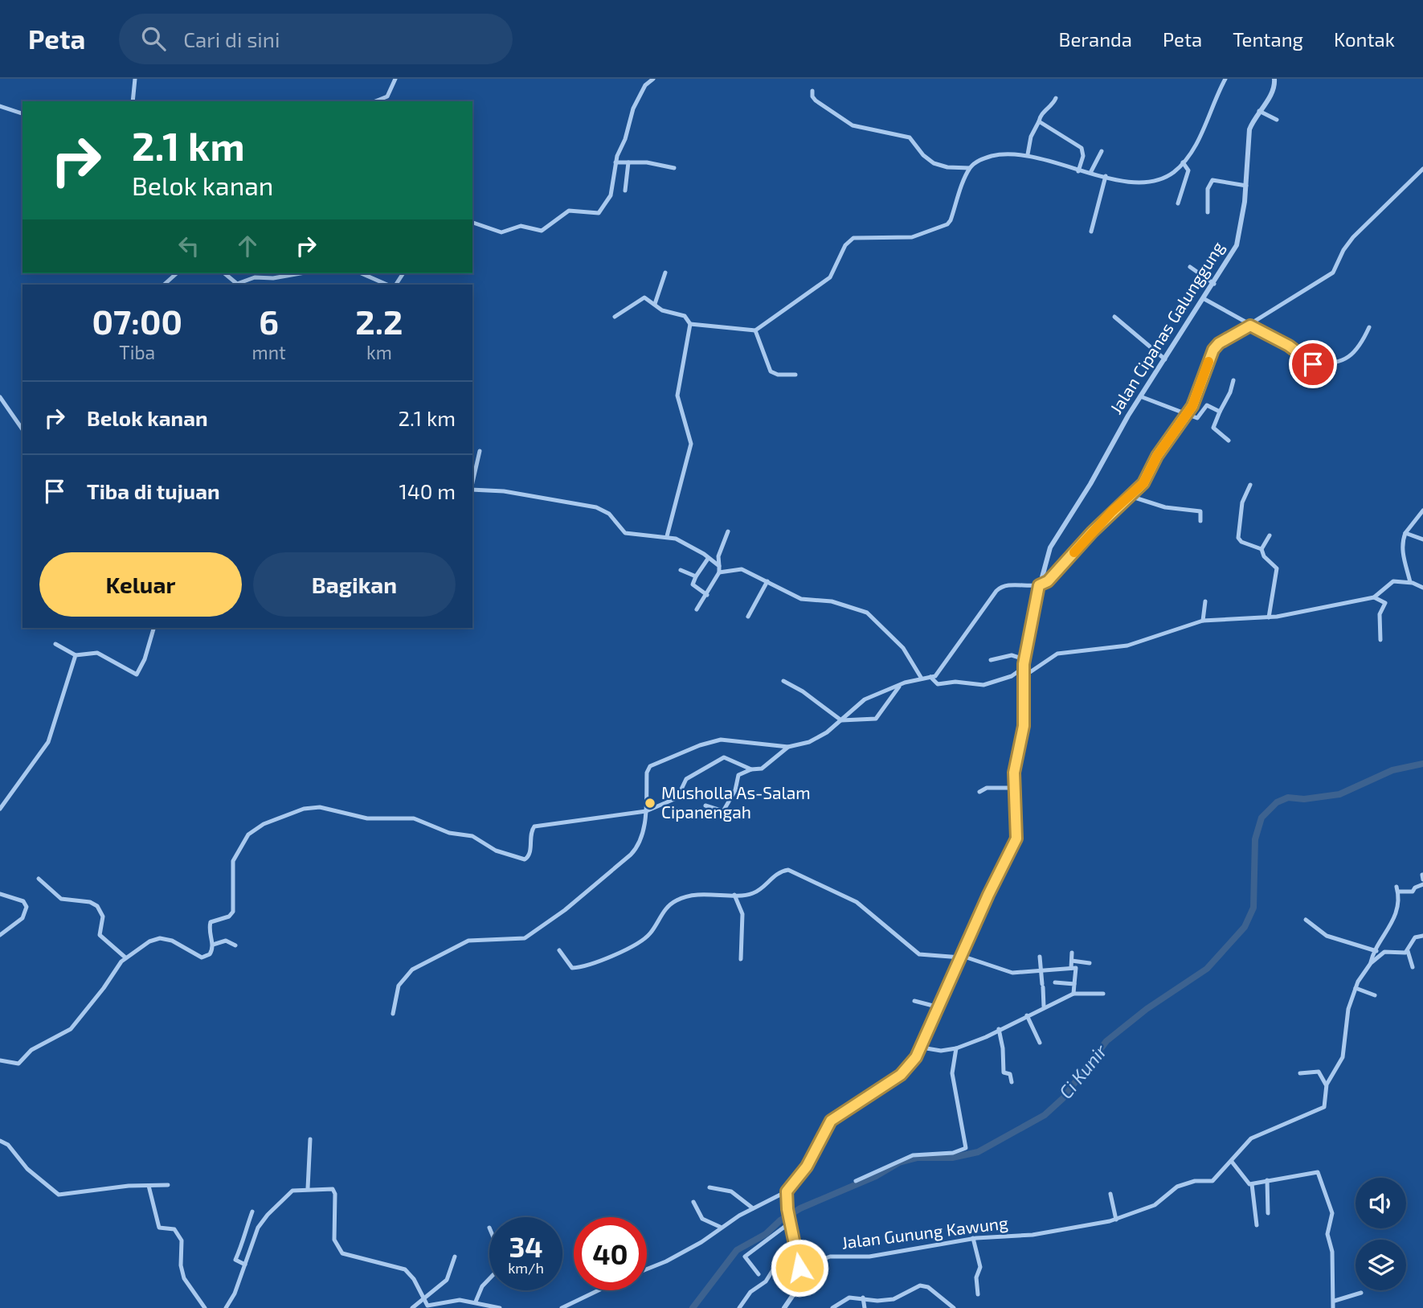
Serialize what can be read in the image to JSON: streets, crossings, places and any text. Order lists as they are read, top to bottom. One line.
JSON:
{"streets":{"street":["Jalan Cipanas Galunggung","Jalan Gunung Kawung"]},"water":["Ci Kunir"],"places":["Musholla As-Salam Cipanengah"],"page":{"header":"Peta","search":"Cari di sini","nav":["Beranda","Peta","Tentang","Kontak"],"turn":["2.1 km","Belok kanan"],"eta":["07:00","Tiba","6","mnt","2.2","km"],"list":[{"name":"Belok kanan","value":"2.1 km"},{"name":"Tiba di tujuan","value":"140 m"}],"buttons":["Keluar","Bagikan"],"speed":"34 km/h","limit":"40"}}
